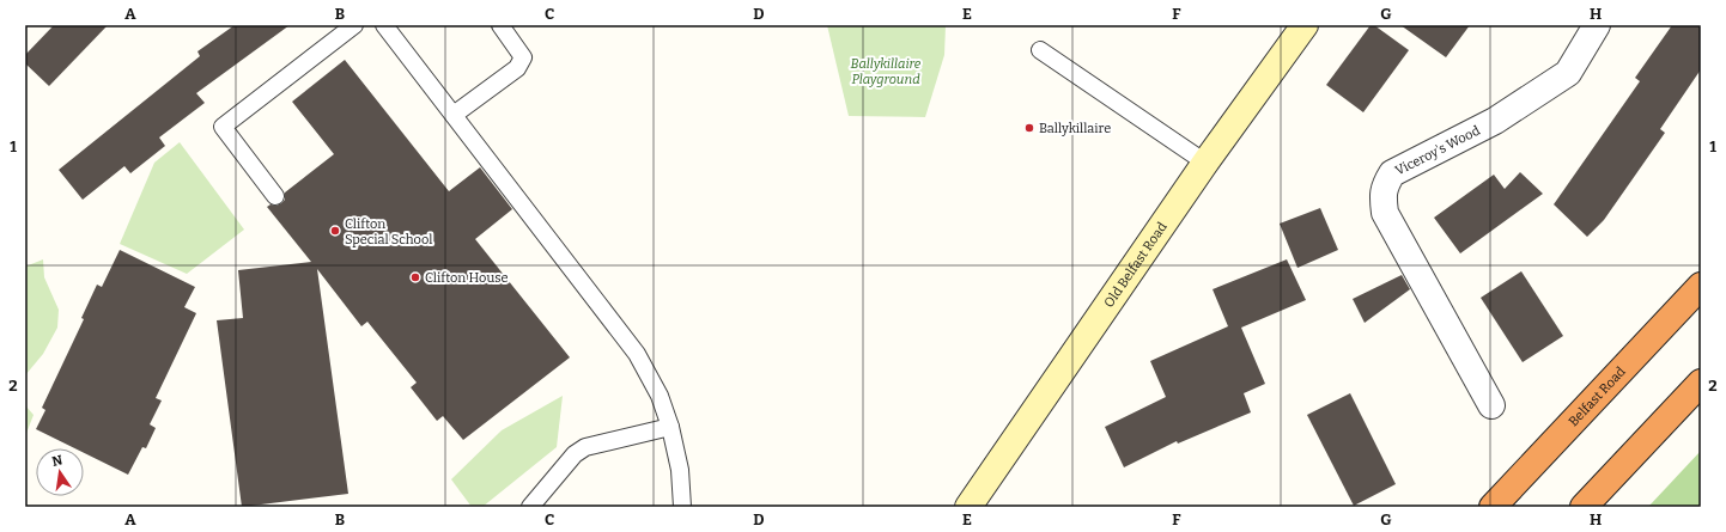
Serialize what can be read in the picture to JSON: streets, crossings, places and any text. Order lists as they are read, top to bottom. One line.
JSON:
{"streets":{"highway":["Belfast Road"],"street":["Viceroy's Wood","Old Belfast Road"]},"parks":["Ballykillaire Playground"],"places":["Ballykillaire","Clifton Special School","Clifton House"],"north":"top","grid":{"columns":["A","B","C","D","E","F","G","H"],"rows":["1","2"]}}
